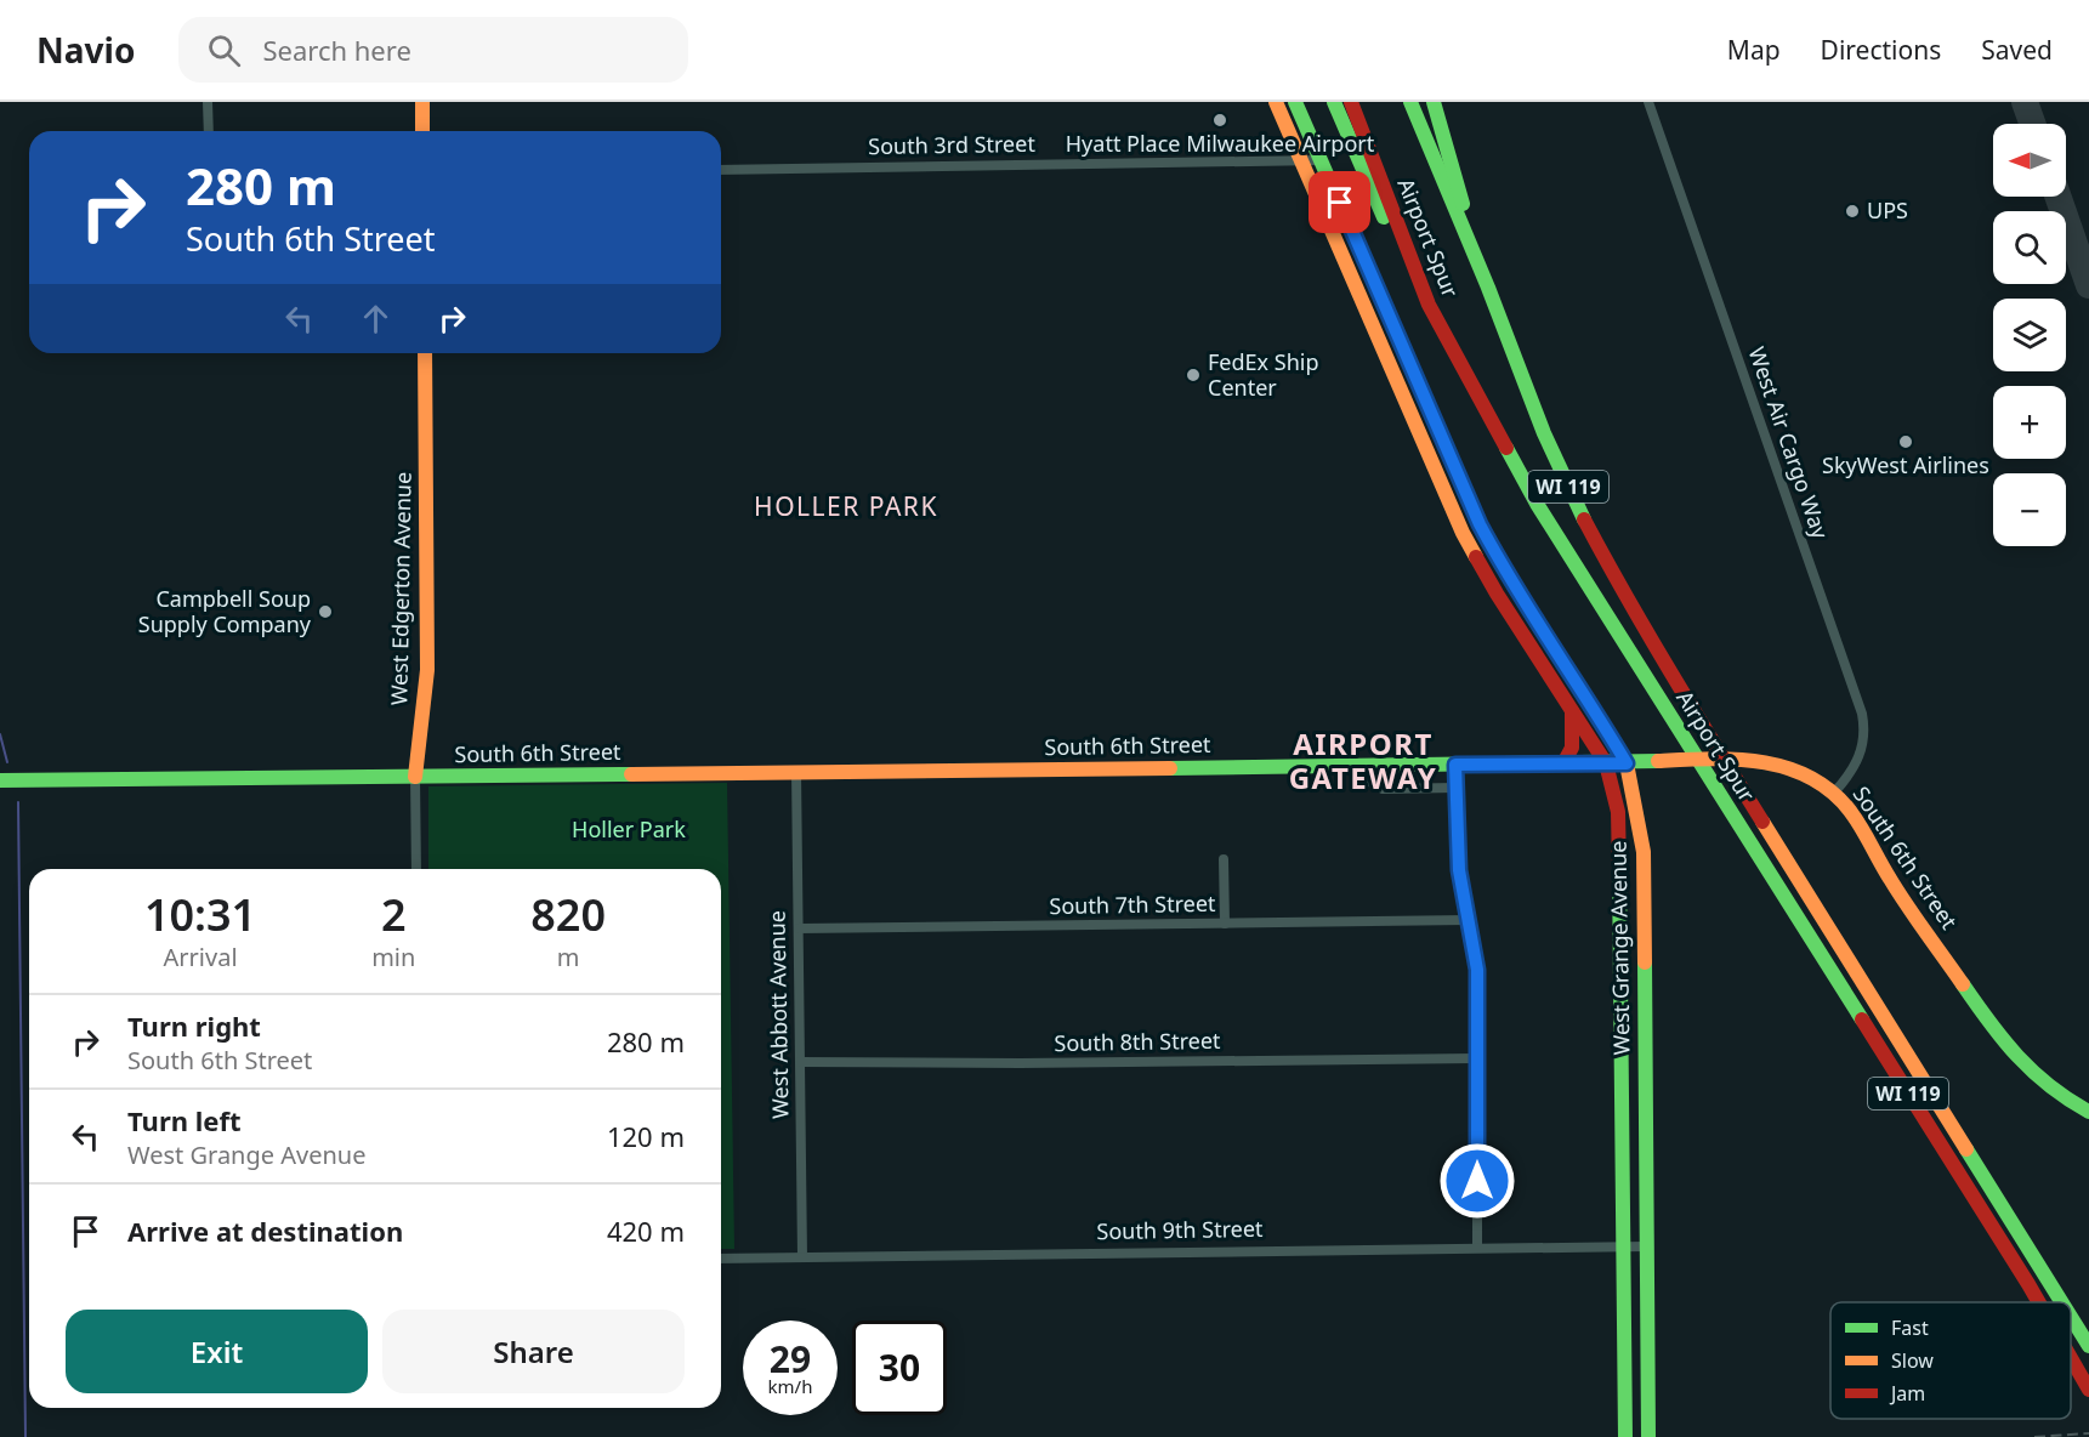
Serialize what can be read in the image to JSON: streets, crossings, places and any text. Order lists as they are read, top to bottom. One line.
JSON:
{"streets":{"main road":["Airport Spur","WI 119","West Edgerton Avenue","South 6th Street","West Grange Avenue"],"street":["South 3rd Street","West Air Cargo Way","South 7th Street","West Abbott Avenue","South 8th Street","South 9th Street"]},"crossings":[["South 3rd Street","West Grange Avenue"],["West Air Cargo Way","South 6th Street"],["West Edgerton Avenue","South 6th Street"],["South 6th Street","West Grange Avenue"],["South 6th Street","West Abbott Avenue"],["South 7th Street","West Abbott Avenue"],["West Grange Avenue","South 9th Street"],["West Abbott Avenue","South 8th Street"],["West Abbott Avenue","South 9th Street"]],"districts":["HOLLER PARK","AIRPORT GATEWAY"],"parks":["Holler Park"],"places":["Hyatt Place Milwaukee Airport","UPS","FedEx Ship Center","SkyWest Airlines","Campbell Soup Supply Company"],"legend":["Fast","Slow","Jam"],"north":"left","page":{"header":"Navio","search":"Search here","nav":["Map","Directions","Saved"],"map_buttons":["+","−"],"turn":["280 m","South 6th Street"],"eta":["10:31","Arrival","2","min","820","m"],"list":[{"name":"Turn right","note":"South 6th Street","value":"280 m"},{"name":"Turn left","note":"West Grange Avenue","value":"120 m"},{"name":"Arrive at destination","value":"420 m"}],"buttons":["Exit","Share"],"speed":"29 km/h","limit":"30"}}
